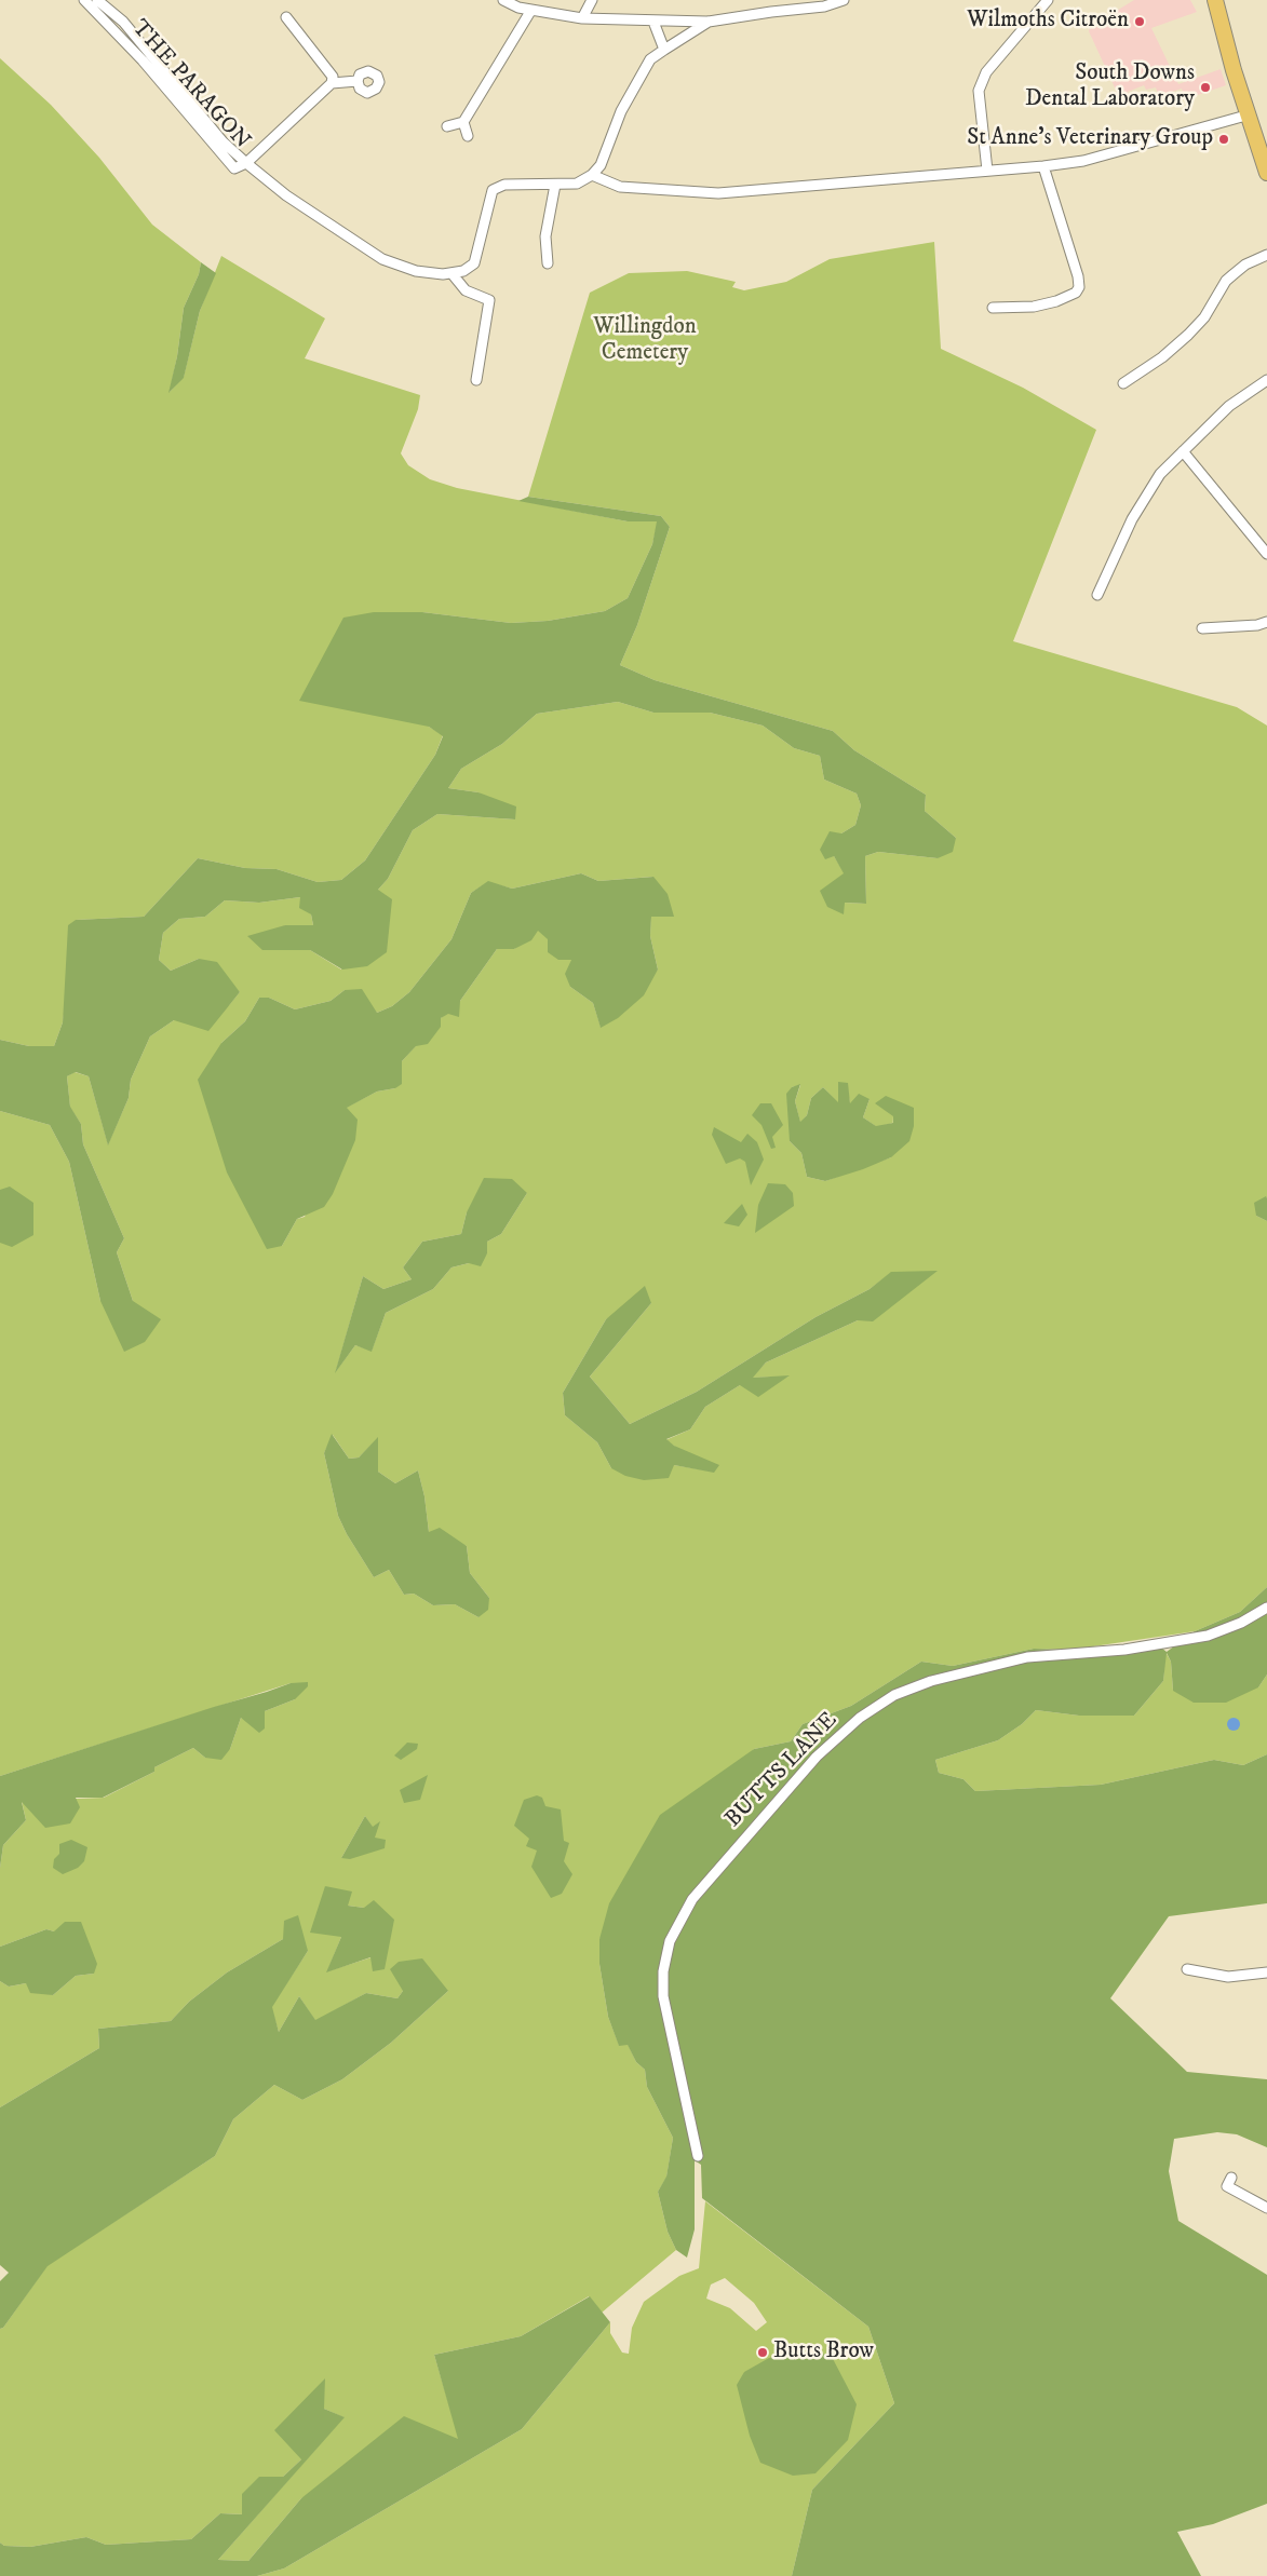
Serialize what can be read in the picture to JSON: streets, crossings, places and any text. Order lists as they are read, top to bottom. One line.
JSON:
{"streets":{"street":["THE PARAGON","BUTTS LANE"]},"parks":["Willingdon Cemetery"],"places":["Wilmoths Citroën","South Downs Dental Laboratory","St Anne's Veterinary Group","Butts Brow"]}
